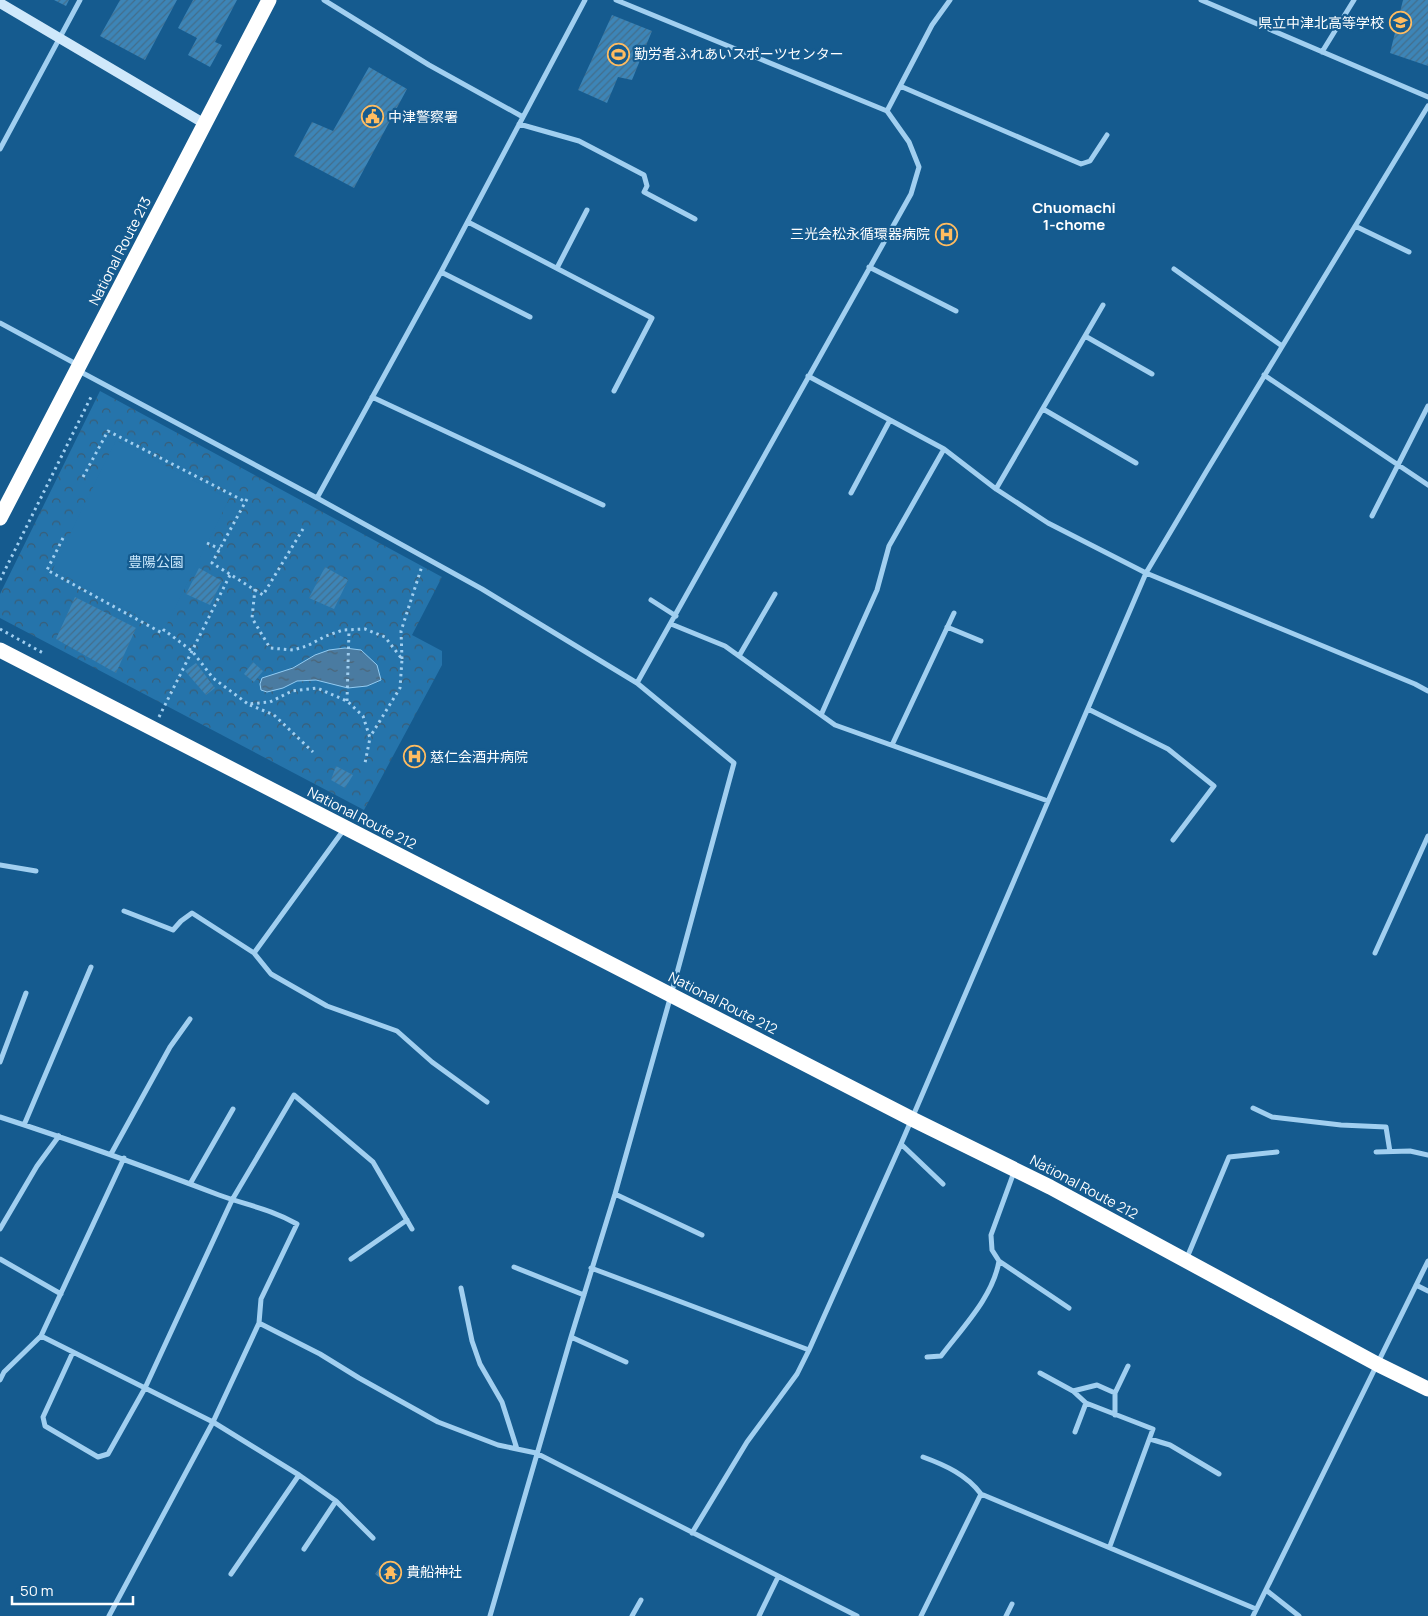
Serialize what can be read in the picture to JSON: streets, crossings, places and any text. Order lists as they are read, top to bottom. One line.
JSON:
{"streets":{"highway":["National Route 213","National Route 212"]},"districts":["Chuomachi 1-chome"],"parks":["豊陽公園"],"places":{"school or university":["県立中津北高等学校"],"sports":["勤労者ふれあいスポーツセンター"],"public building":["中津警察署"],"hospital":["三光会松永循環器病院","慈仁会酒井病院"],"temple":["貴船神社"]},"scale_bar":"50 m"}
